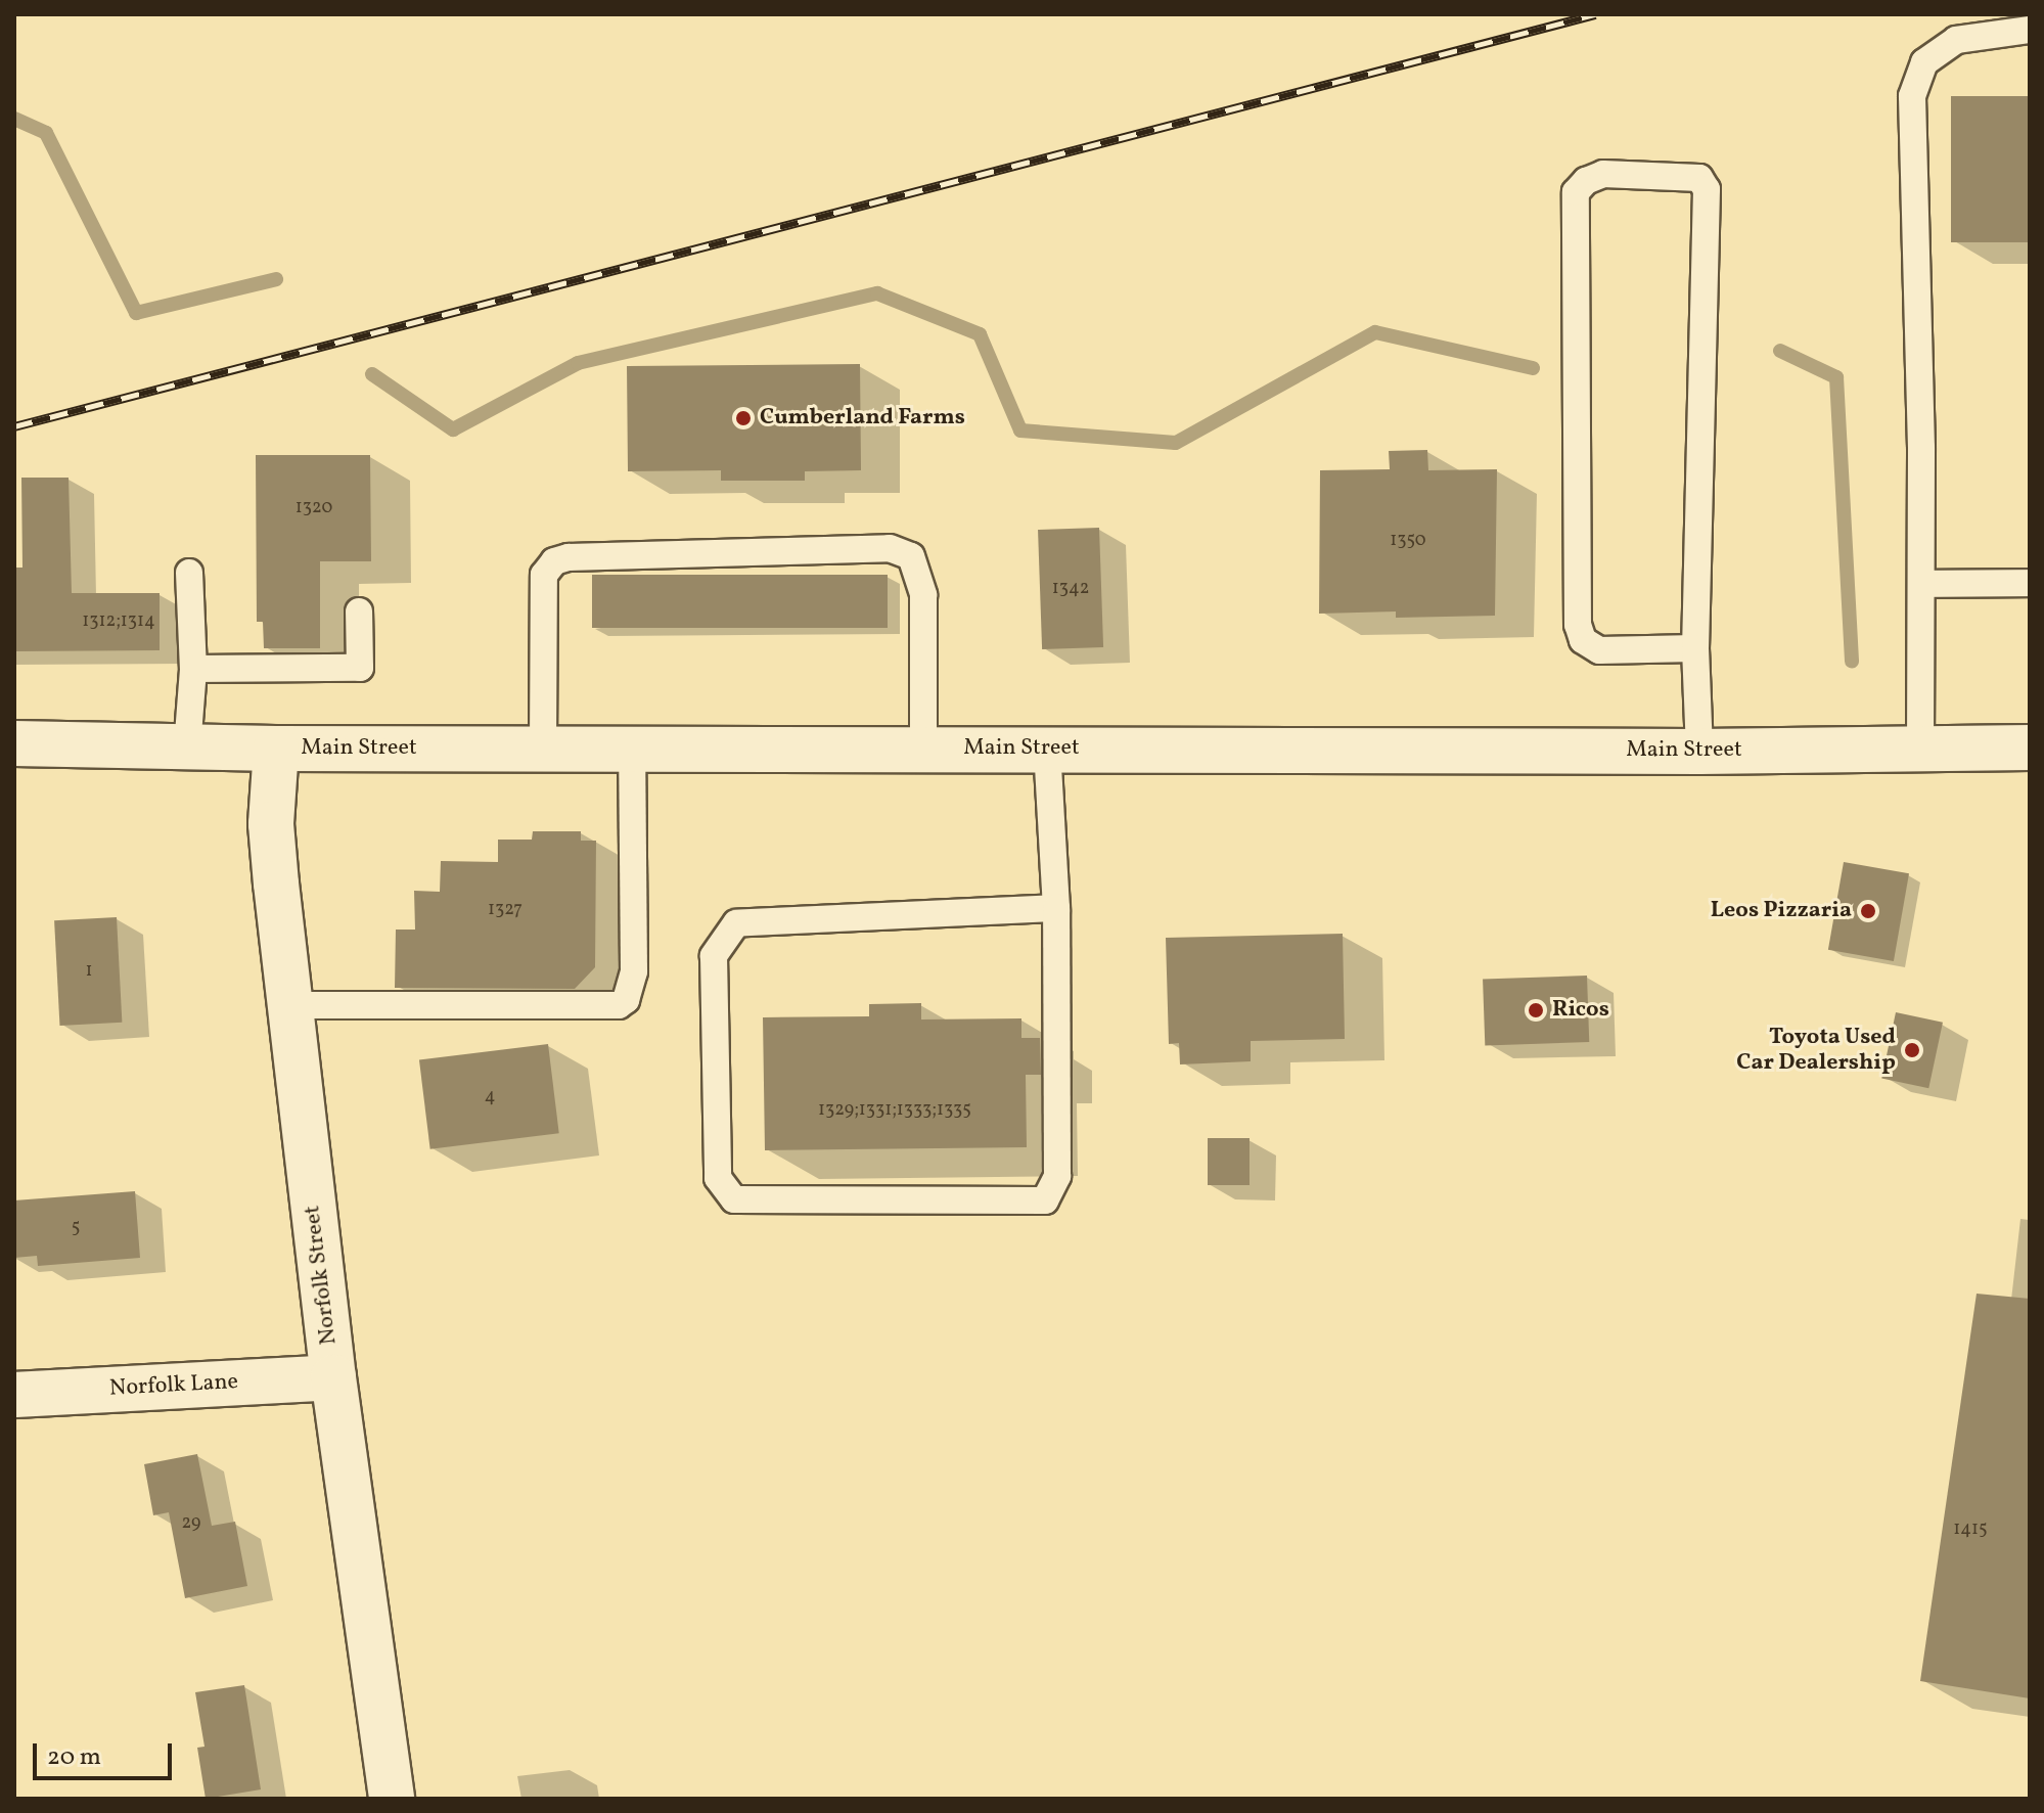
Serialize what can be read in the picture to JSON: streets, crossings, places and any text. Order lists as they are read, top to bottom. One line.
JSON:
{"streets":{"main road":["Main Street","Norfolk Street","Norfolk Lane"]},"crossings":[["Main Street","Norfolk Street"],["Norfolk Street","Norfolk Lane"]],"places":["Cumberland Farms","Leos Pizzaria","Ricos","Toyota Used Car Dealership"],"house_numbers":["1320","1350","1342","1312;1314","1327","1","4","1329;1331;1333;1335","5","29","1415"],"scale_bar":"20 m"}
